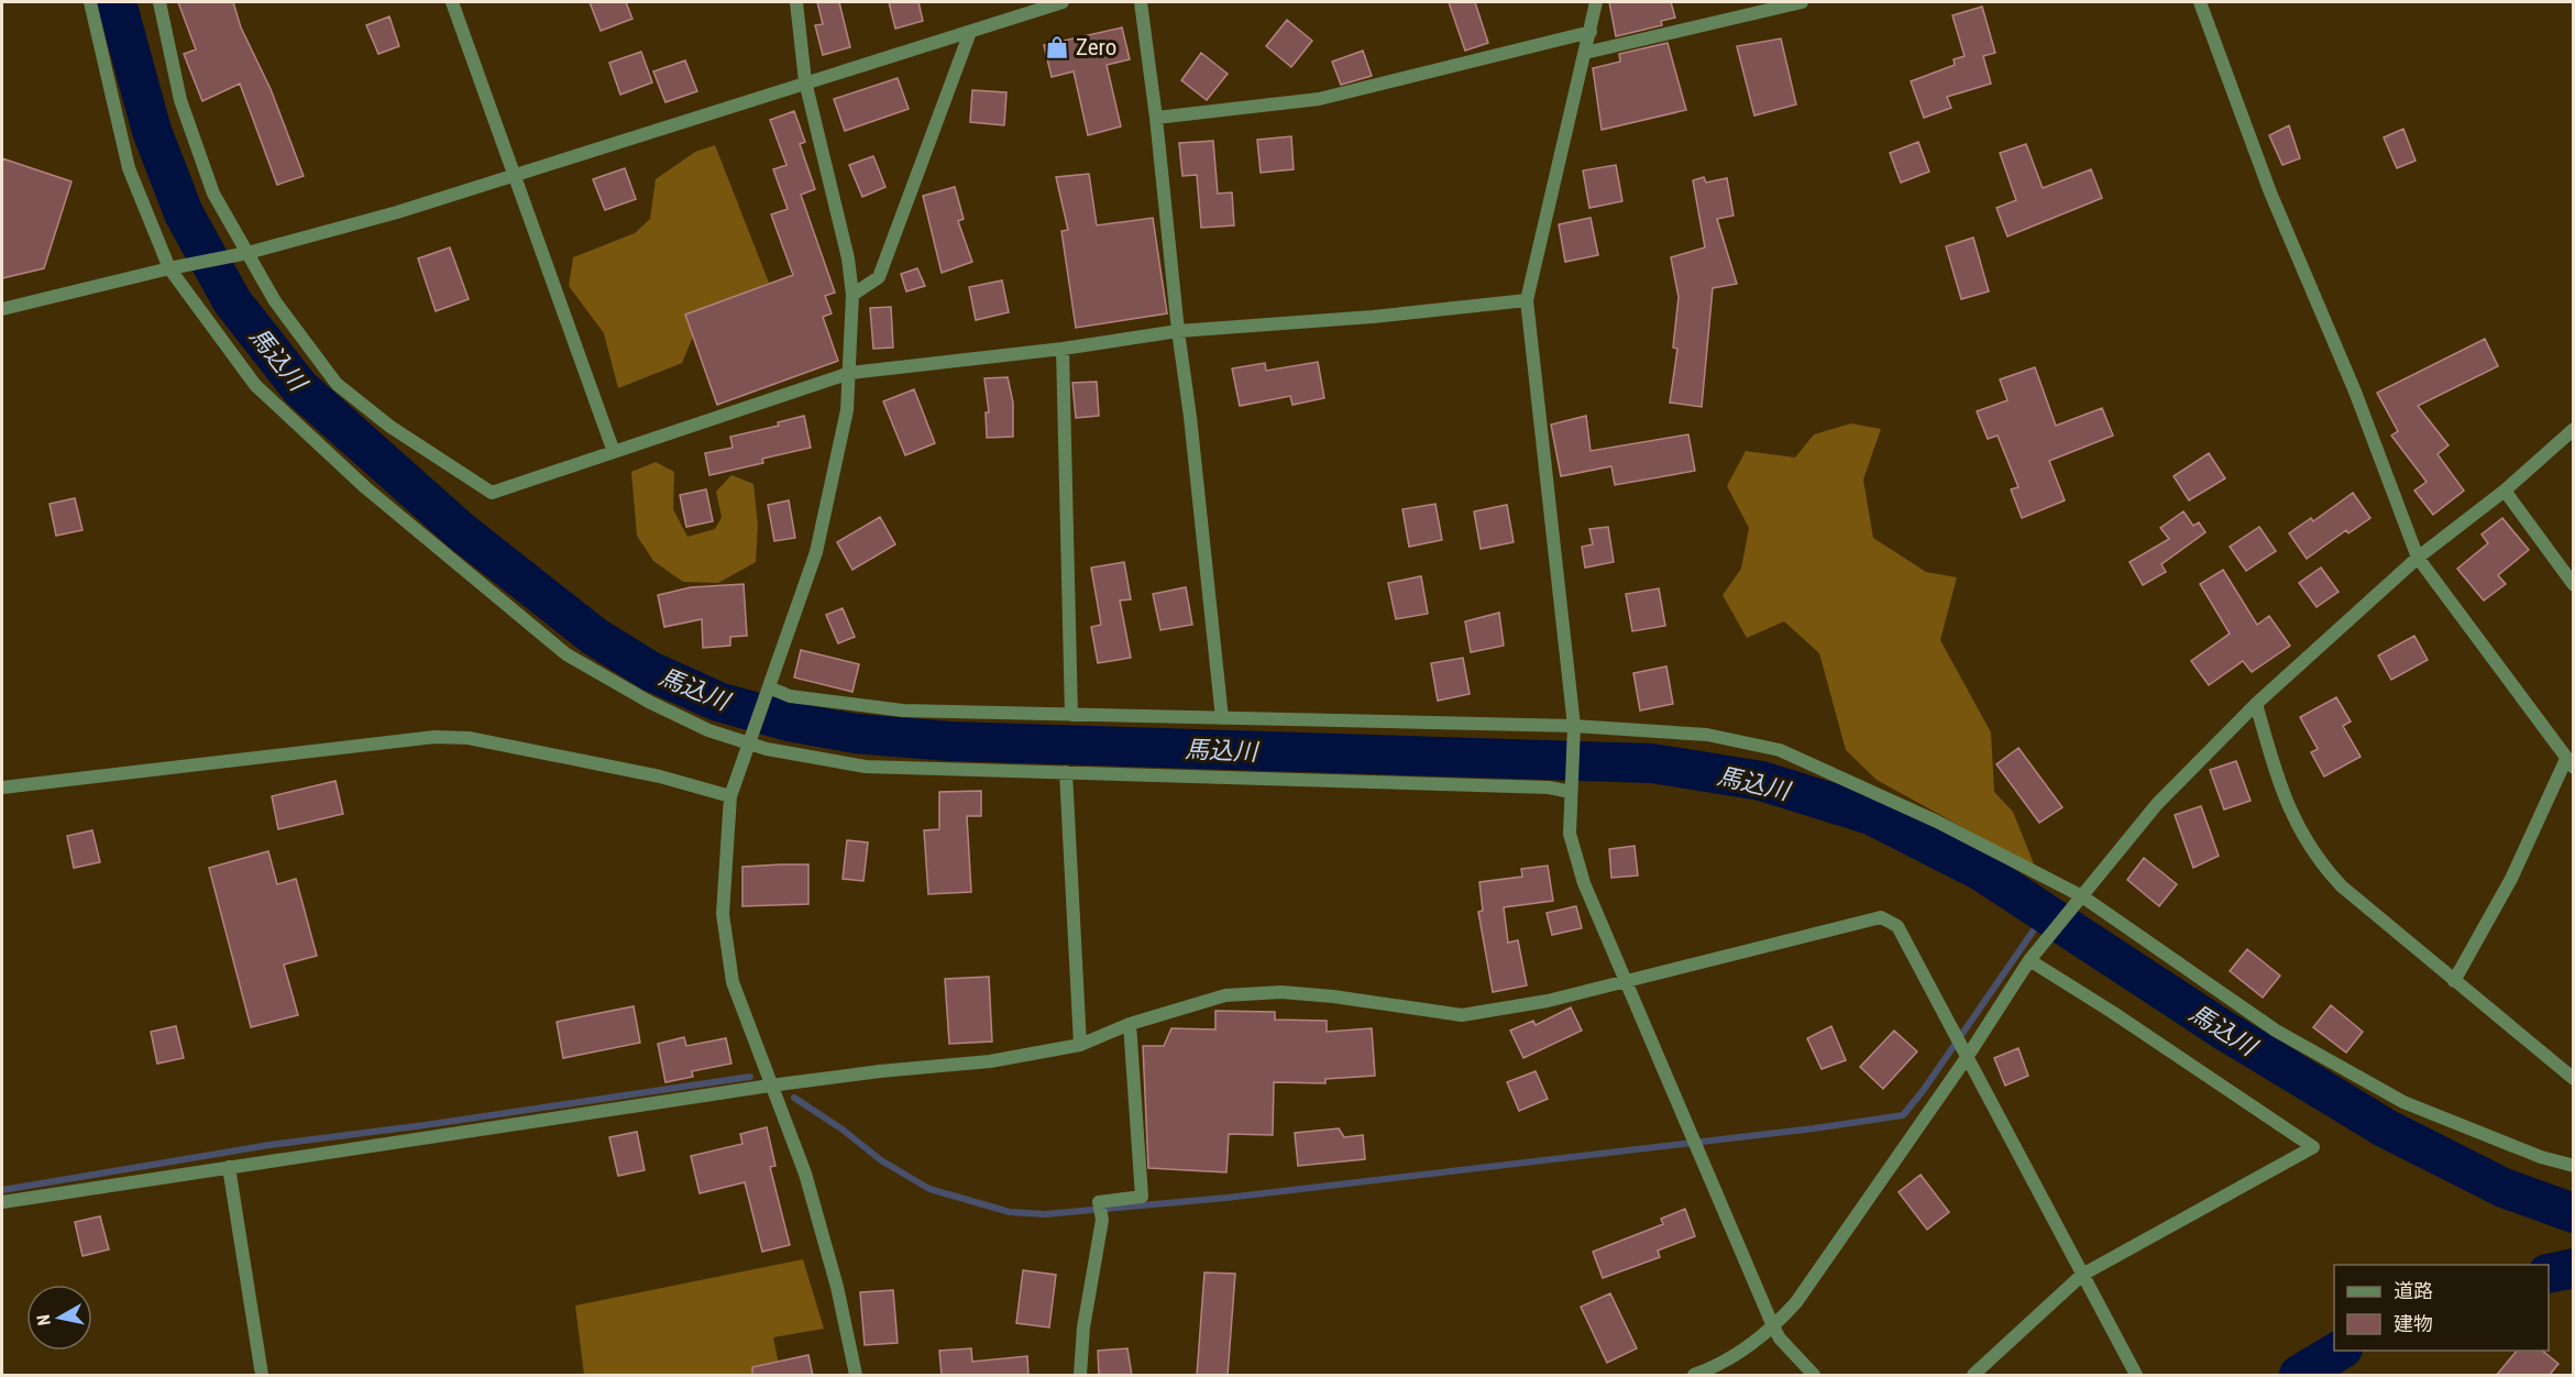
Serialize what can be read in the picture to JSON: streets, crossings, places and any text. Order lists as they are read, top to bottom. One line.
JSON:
{"water":["馬込川"],"places":{"shop":["Zero"]},"legend":["道路","建物"],"north":"left"}
